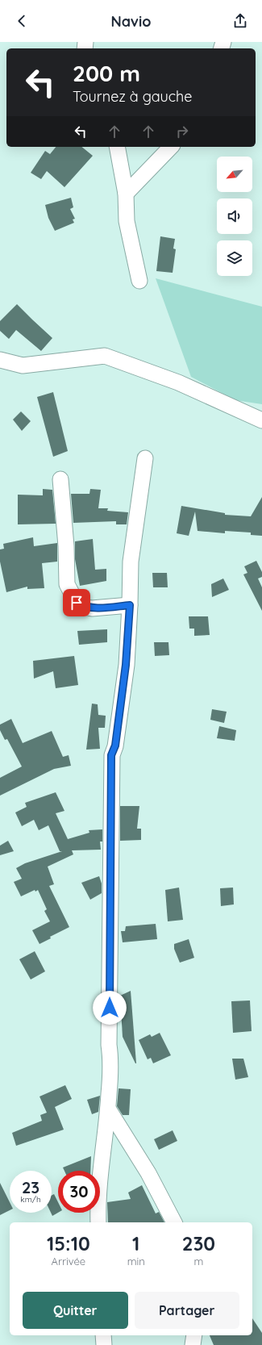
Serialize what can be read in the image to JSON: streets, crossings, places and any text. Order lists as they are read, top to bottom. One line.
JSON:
{"north":"bottom left","page":{"header":"Navio","turn":["200 m","Tournez à gauche"],"speed":"23 km/h","limit":"30","eta":["15:10","Arrivée","1","min","230","m"],"buttons":["Quitter","Partager"]}}
